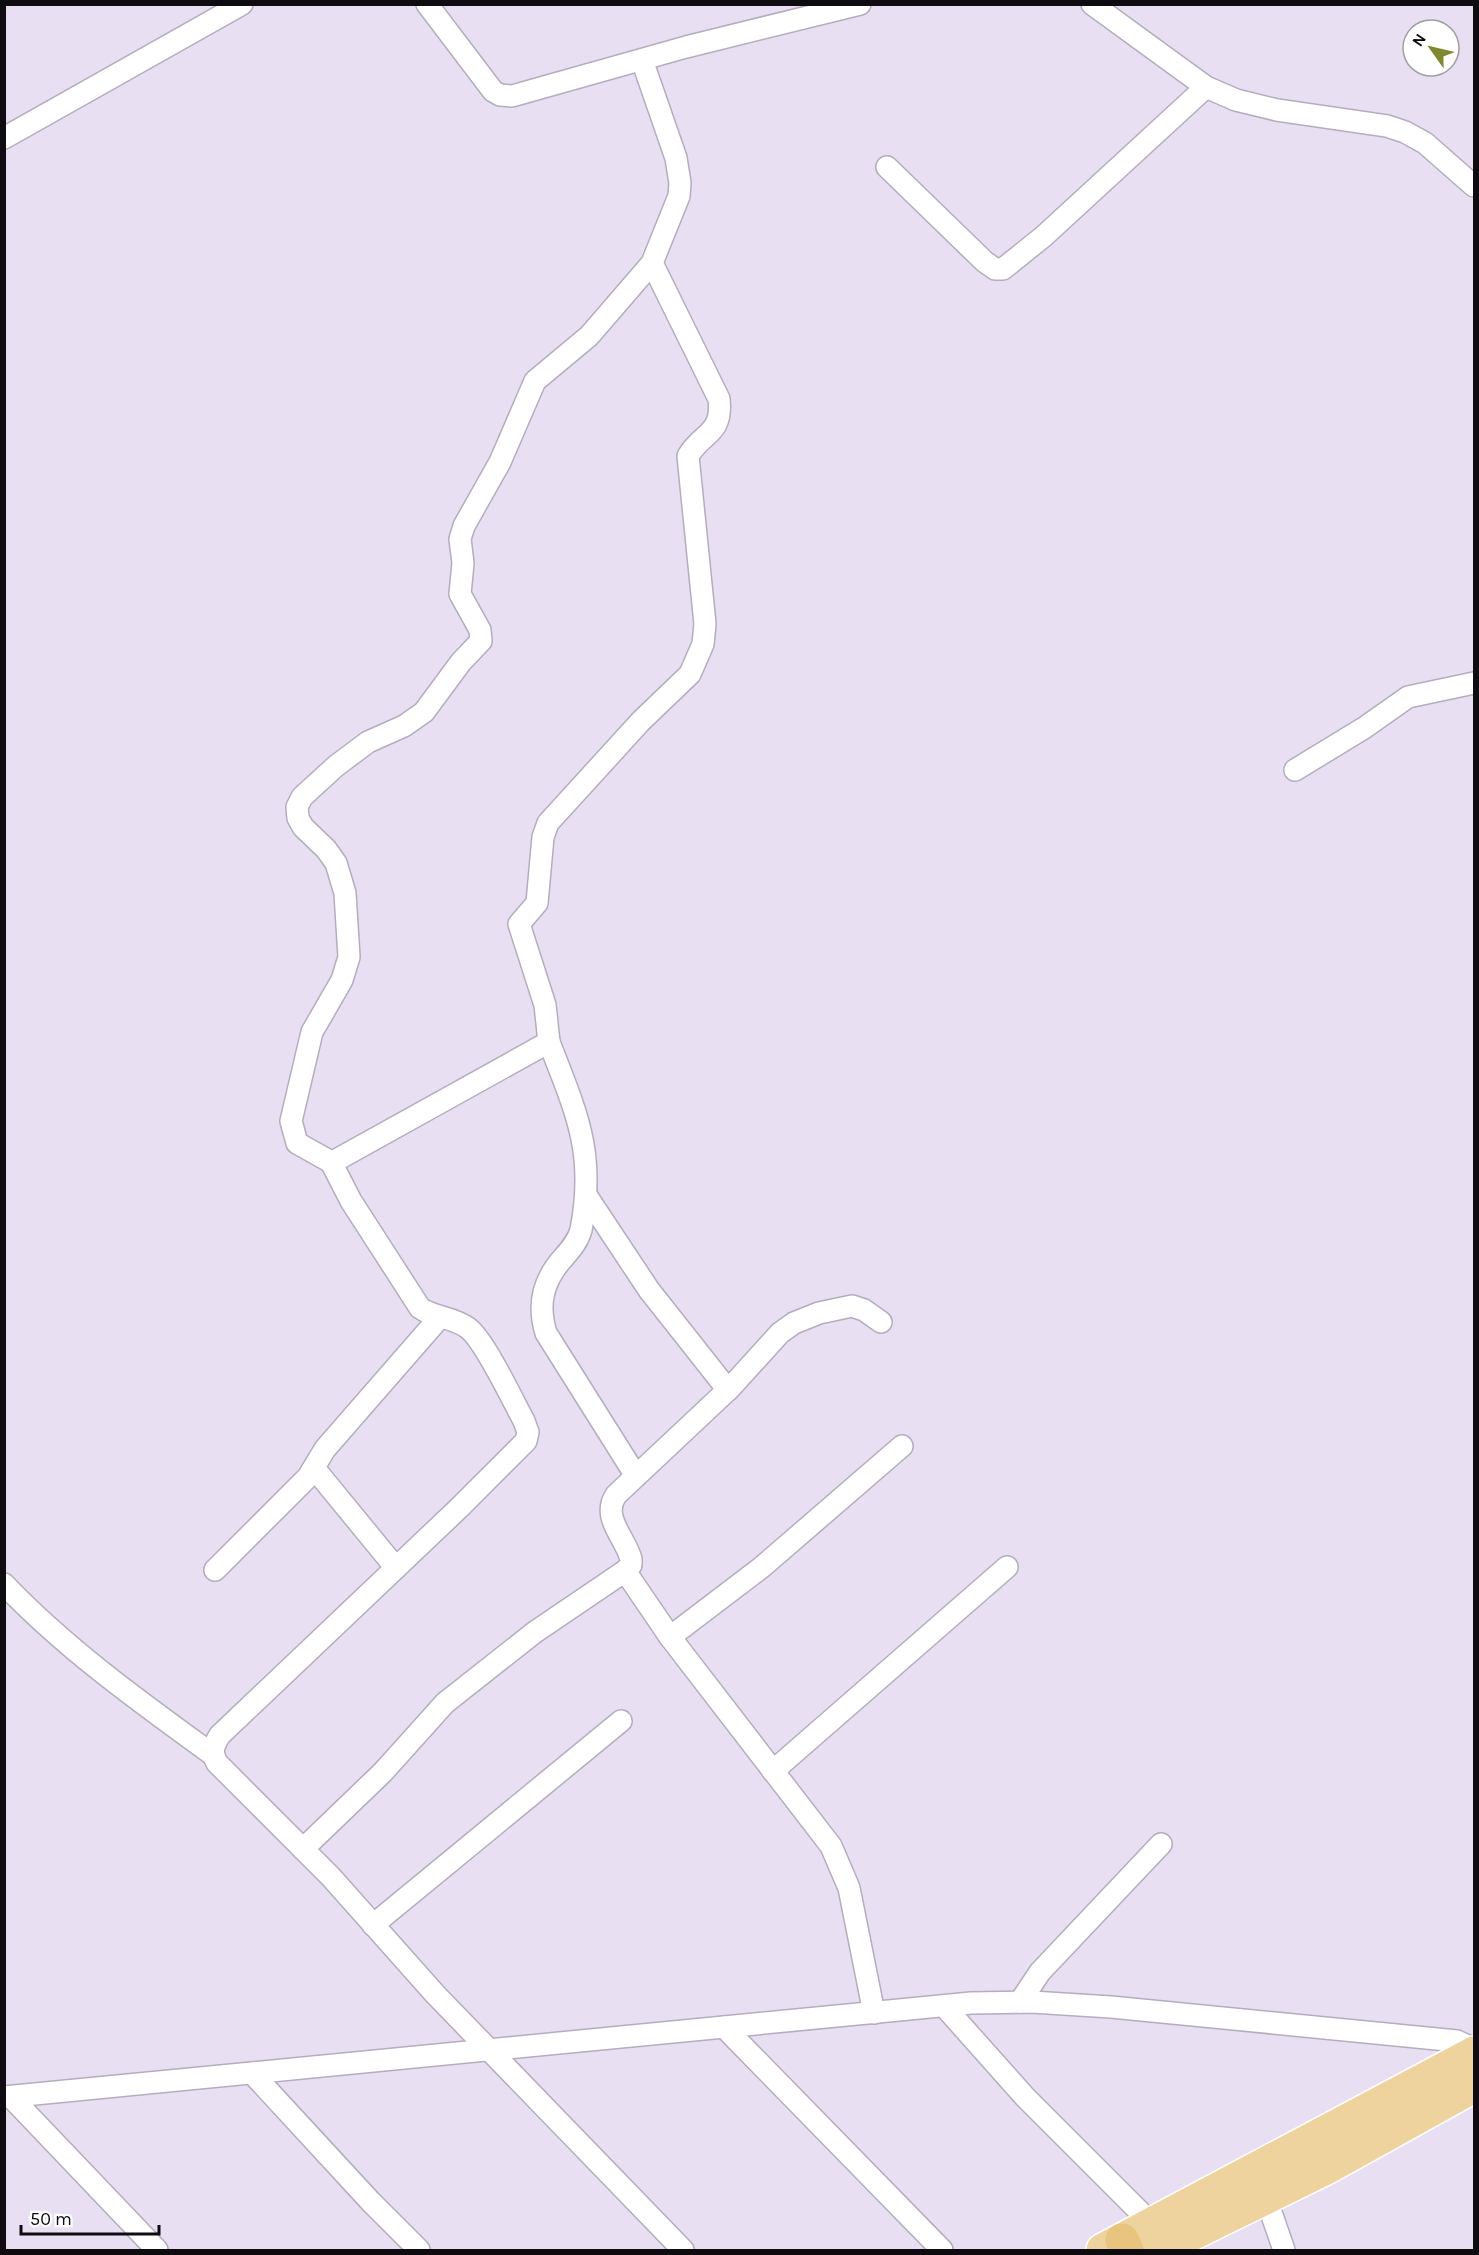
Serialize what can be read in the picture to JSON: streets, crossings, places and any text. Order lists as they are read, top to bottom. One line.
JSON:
{"scale_bar":"50 m","north":"top left"}
